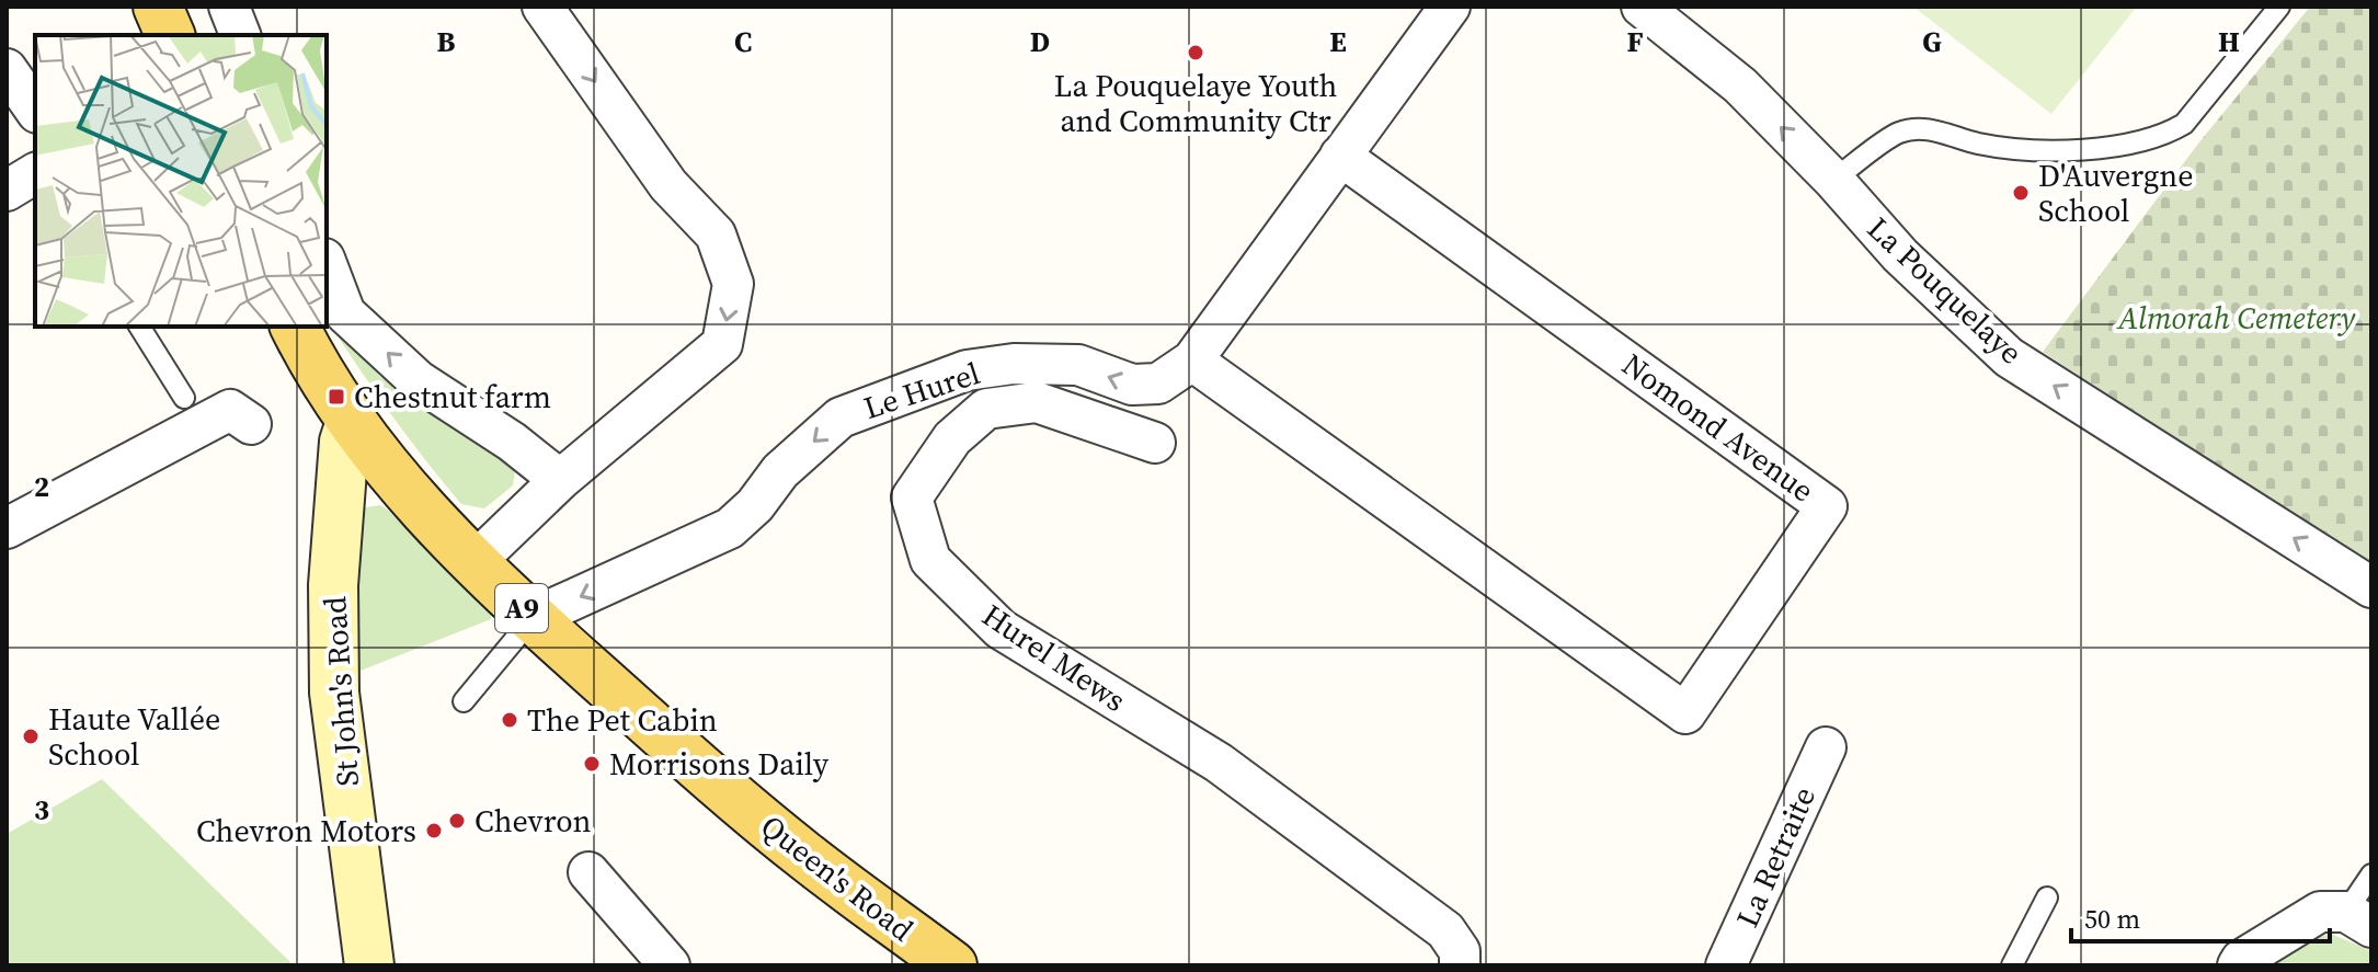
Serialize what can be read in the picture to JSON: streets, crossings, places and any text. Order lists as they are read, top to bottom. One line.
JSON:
{"streets":{"main road":["A9","St John's Road","Queen's Road"],"street":["La Pouquelaye","Le Hurel","Nomond Avenue","Hurel Mews","La Retraite"]},"crossings":[["Le Hurel","Nomond Avenue"],["Le Hurel","Queen's Road"],["A9","St John's Road"],["A9","Queen's Road"],["St John's Road","Queen's Road"]],"one_way":["La Pouquelaye","Le Hurel"],"parks":["Almorah Cemetery"],"places":{"other":["La Pouquelaye Youth and Community Ctr","D'Auvergne School","The Pet Cabin","Haute Vallée School","Morrisons Daily","Chevron","Chevron Motors"],"transit":["Chestnut farm"]},"scale_bar":"50 m","grid":{"columns":["B","C","D","E","F","G","H"],"rows":["2","3"]}}
